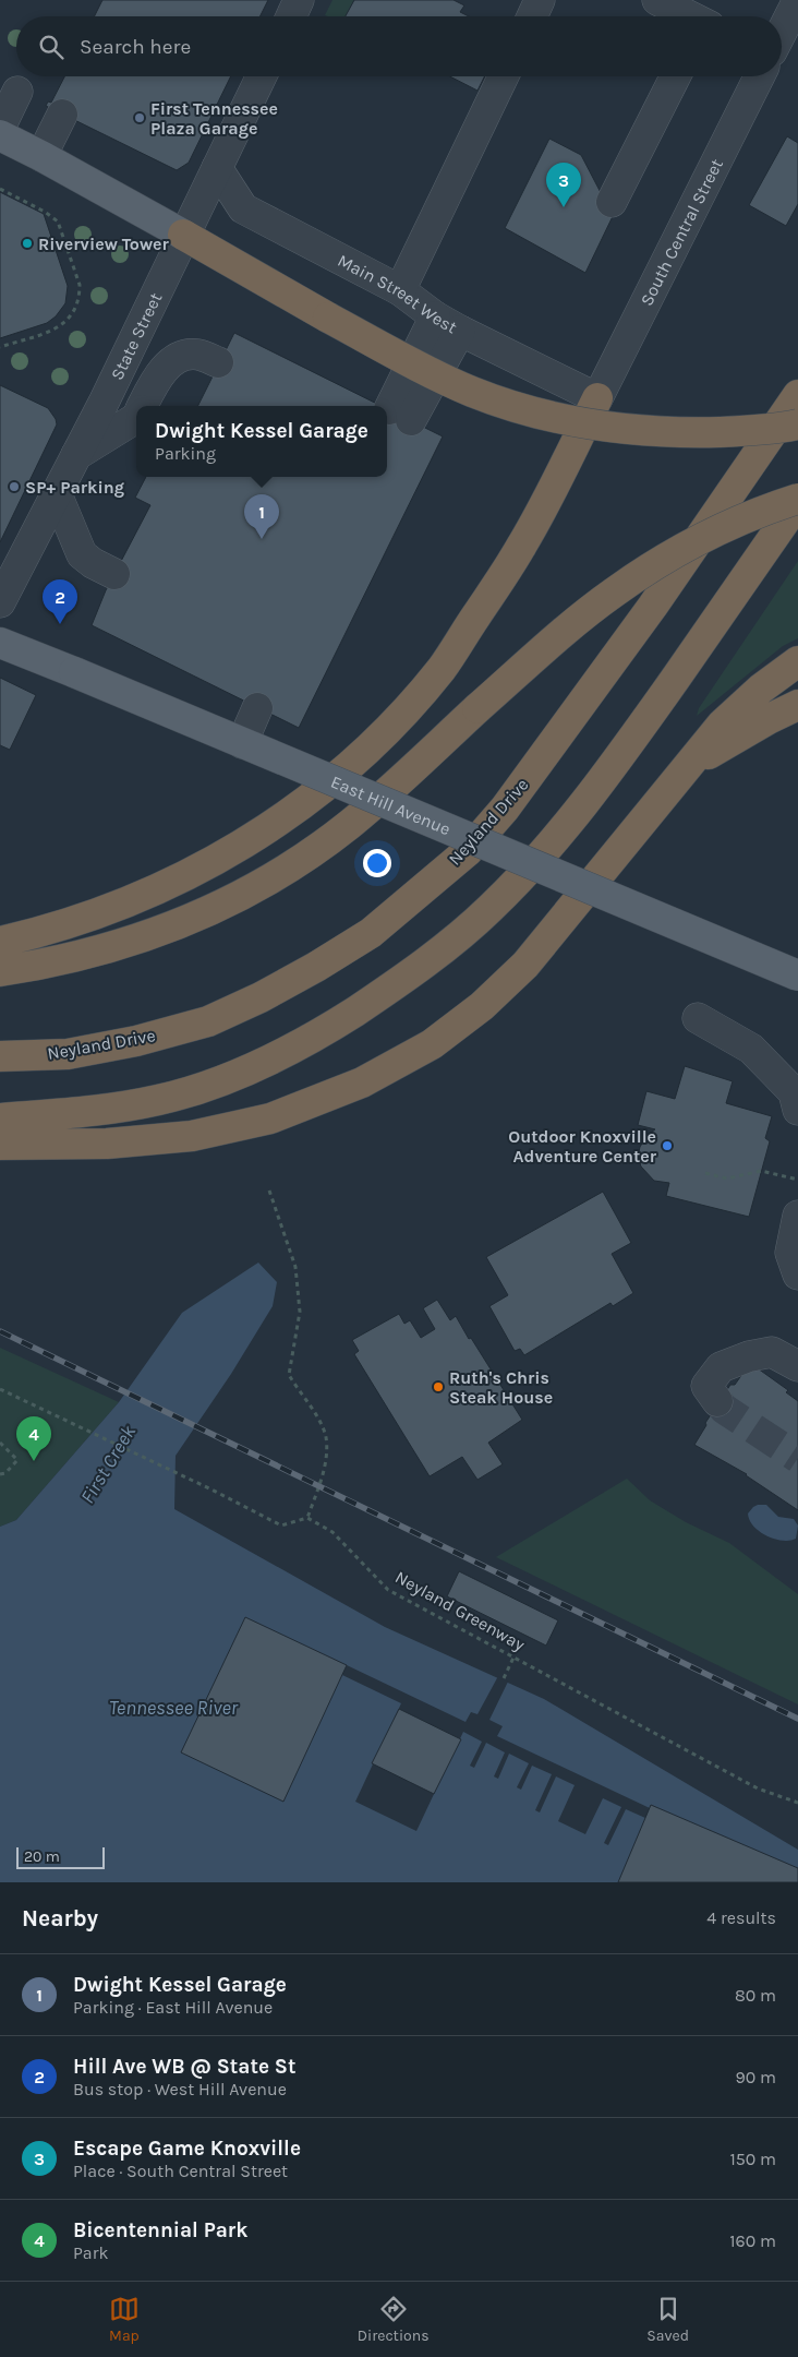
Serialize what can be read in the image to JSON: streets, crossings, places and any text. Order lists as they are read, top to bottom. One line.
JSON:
{"streets":{"highway":["Neyland Drive"],"main road":["East Hill Avenue"],"street":["South Central Street","Main Street West","State Street"],"path":["Neyland Greenway"]},"crossings":[["South Central Street","Main Street West"],["Main Street West","State Street"]],"water":["First Creek","Tennessee River"],"places":["First Tennessee Plaza Garage","Riverview Tower","SP+ Parking","Outdoor Knoxville Adventure Center","Ruth's Chris Steak House"],"scale_bar":"20 m","page":{"search":"Search here","pins":["3","1","2","4"],"popup":["Dwight Kessel Garage","Parking"],"scale":"20 m","heading":["Nearby","4 results"],"list":[{"mark":"1","name":"Dwight Kessel Garage","note":"Parking · East Hill Avenue","value":"80 m"},{"mark":"2","name":"Hill Ave WB @ State St","note":"Bus stop · West Hill Avenue","value":"90 m"},{"mark":"3","name":"Escape Game Knoxville","note":"Place · South Central Street","value":"150 m"},{"mark":"4","name":"Bicentennial Park","note":"Park","value":"160 m"}],"nav":["Map","Directions","Saved"]}}
